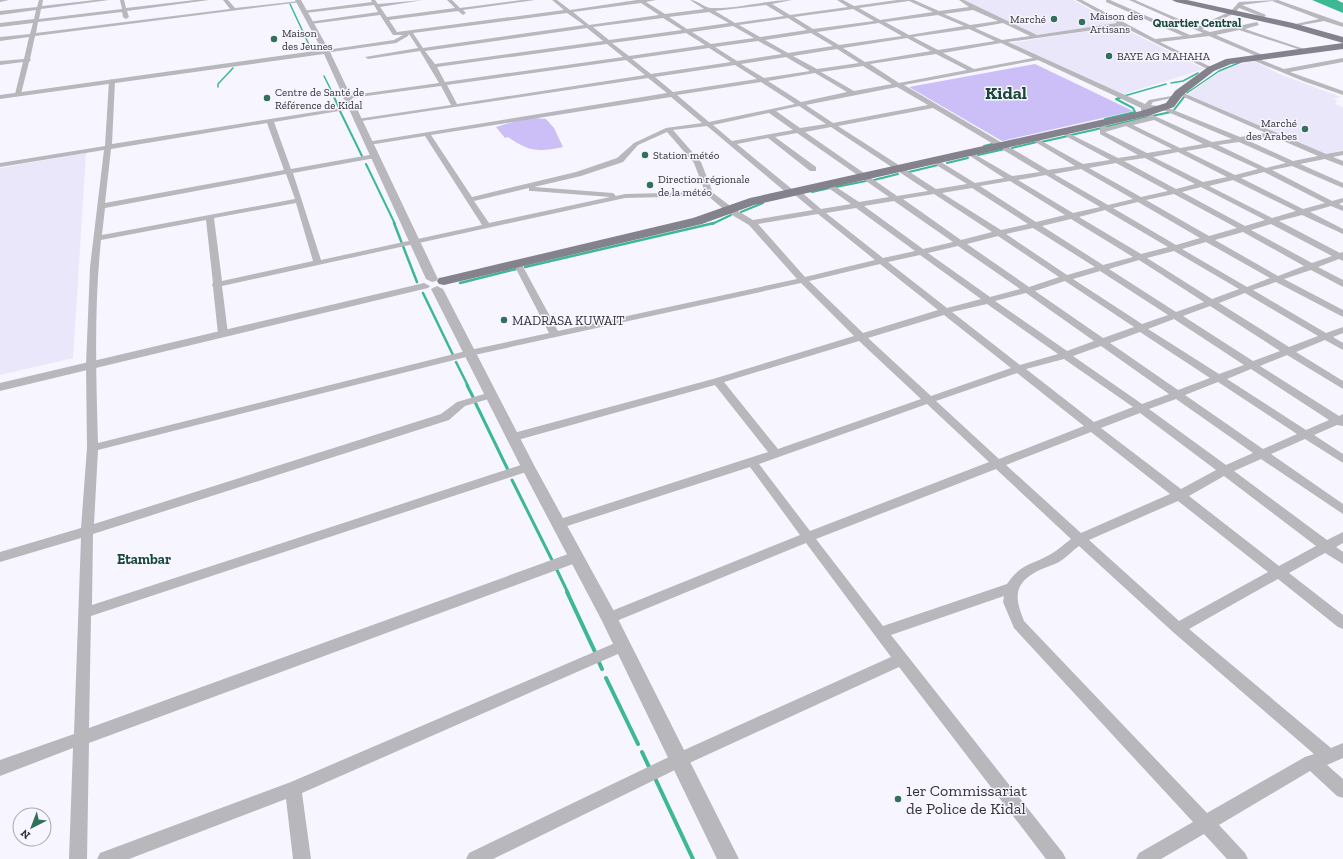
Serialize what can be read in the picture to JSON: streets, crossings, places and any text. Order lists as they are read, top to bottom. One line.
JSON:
{"districts":["Quartier Central","Kidal","Etambar"],"places":["Marché","Maison des Artisans","Maison des Jeunes","BAYE AG MAHAHA","Centre de Santé de Référence de Kidal","Marché des Arabes","Station météo","Direction régionale de la météo","MADRASA KUWAIT","1er Commissariat de Police de Kidal"],"north":"bottom left"}
